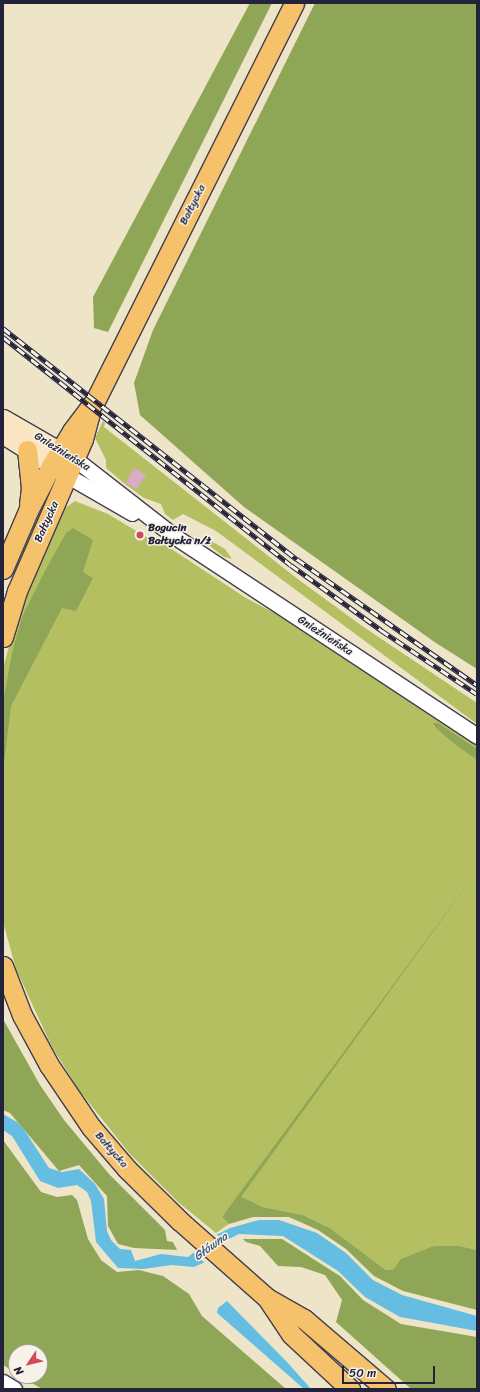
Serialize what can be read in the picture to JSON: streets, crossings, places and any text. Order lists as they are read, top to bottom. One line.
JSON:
{"streets":{"main road":["Bałtycka","Gnieźnieńska"]},"crossings":[["Bałtycka","Gnieźnieńska"]],"water":["Główna"],"places":["Bogucin Bałtycka n/ż"],"scale_bar":"50 m","north":"bottom left"}
